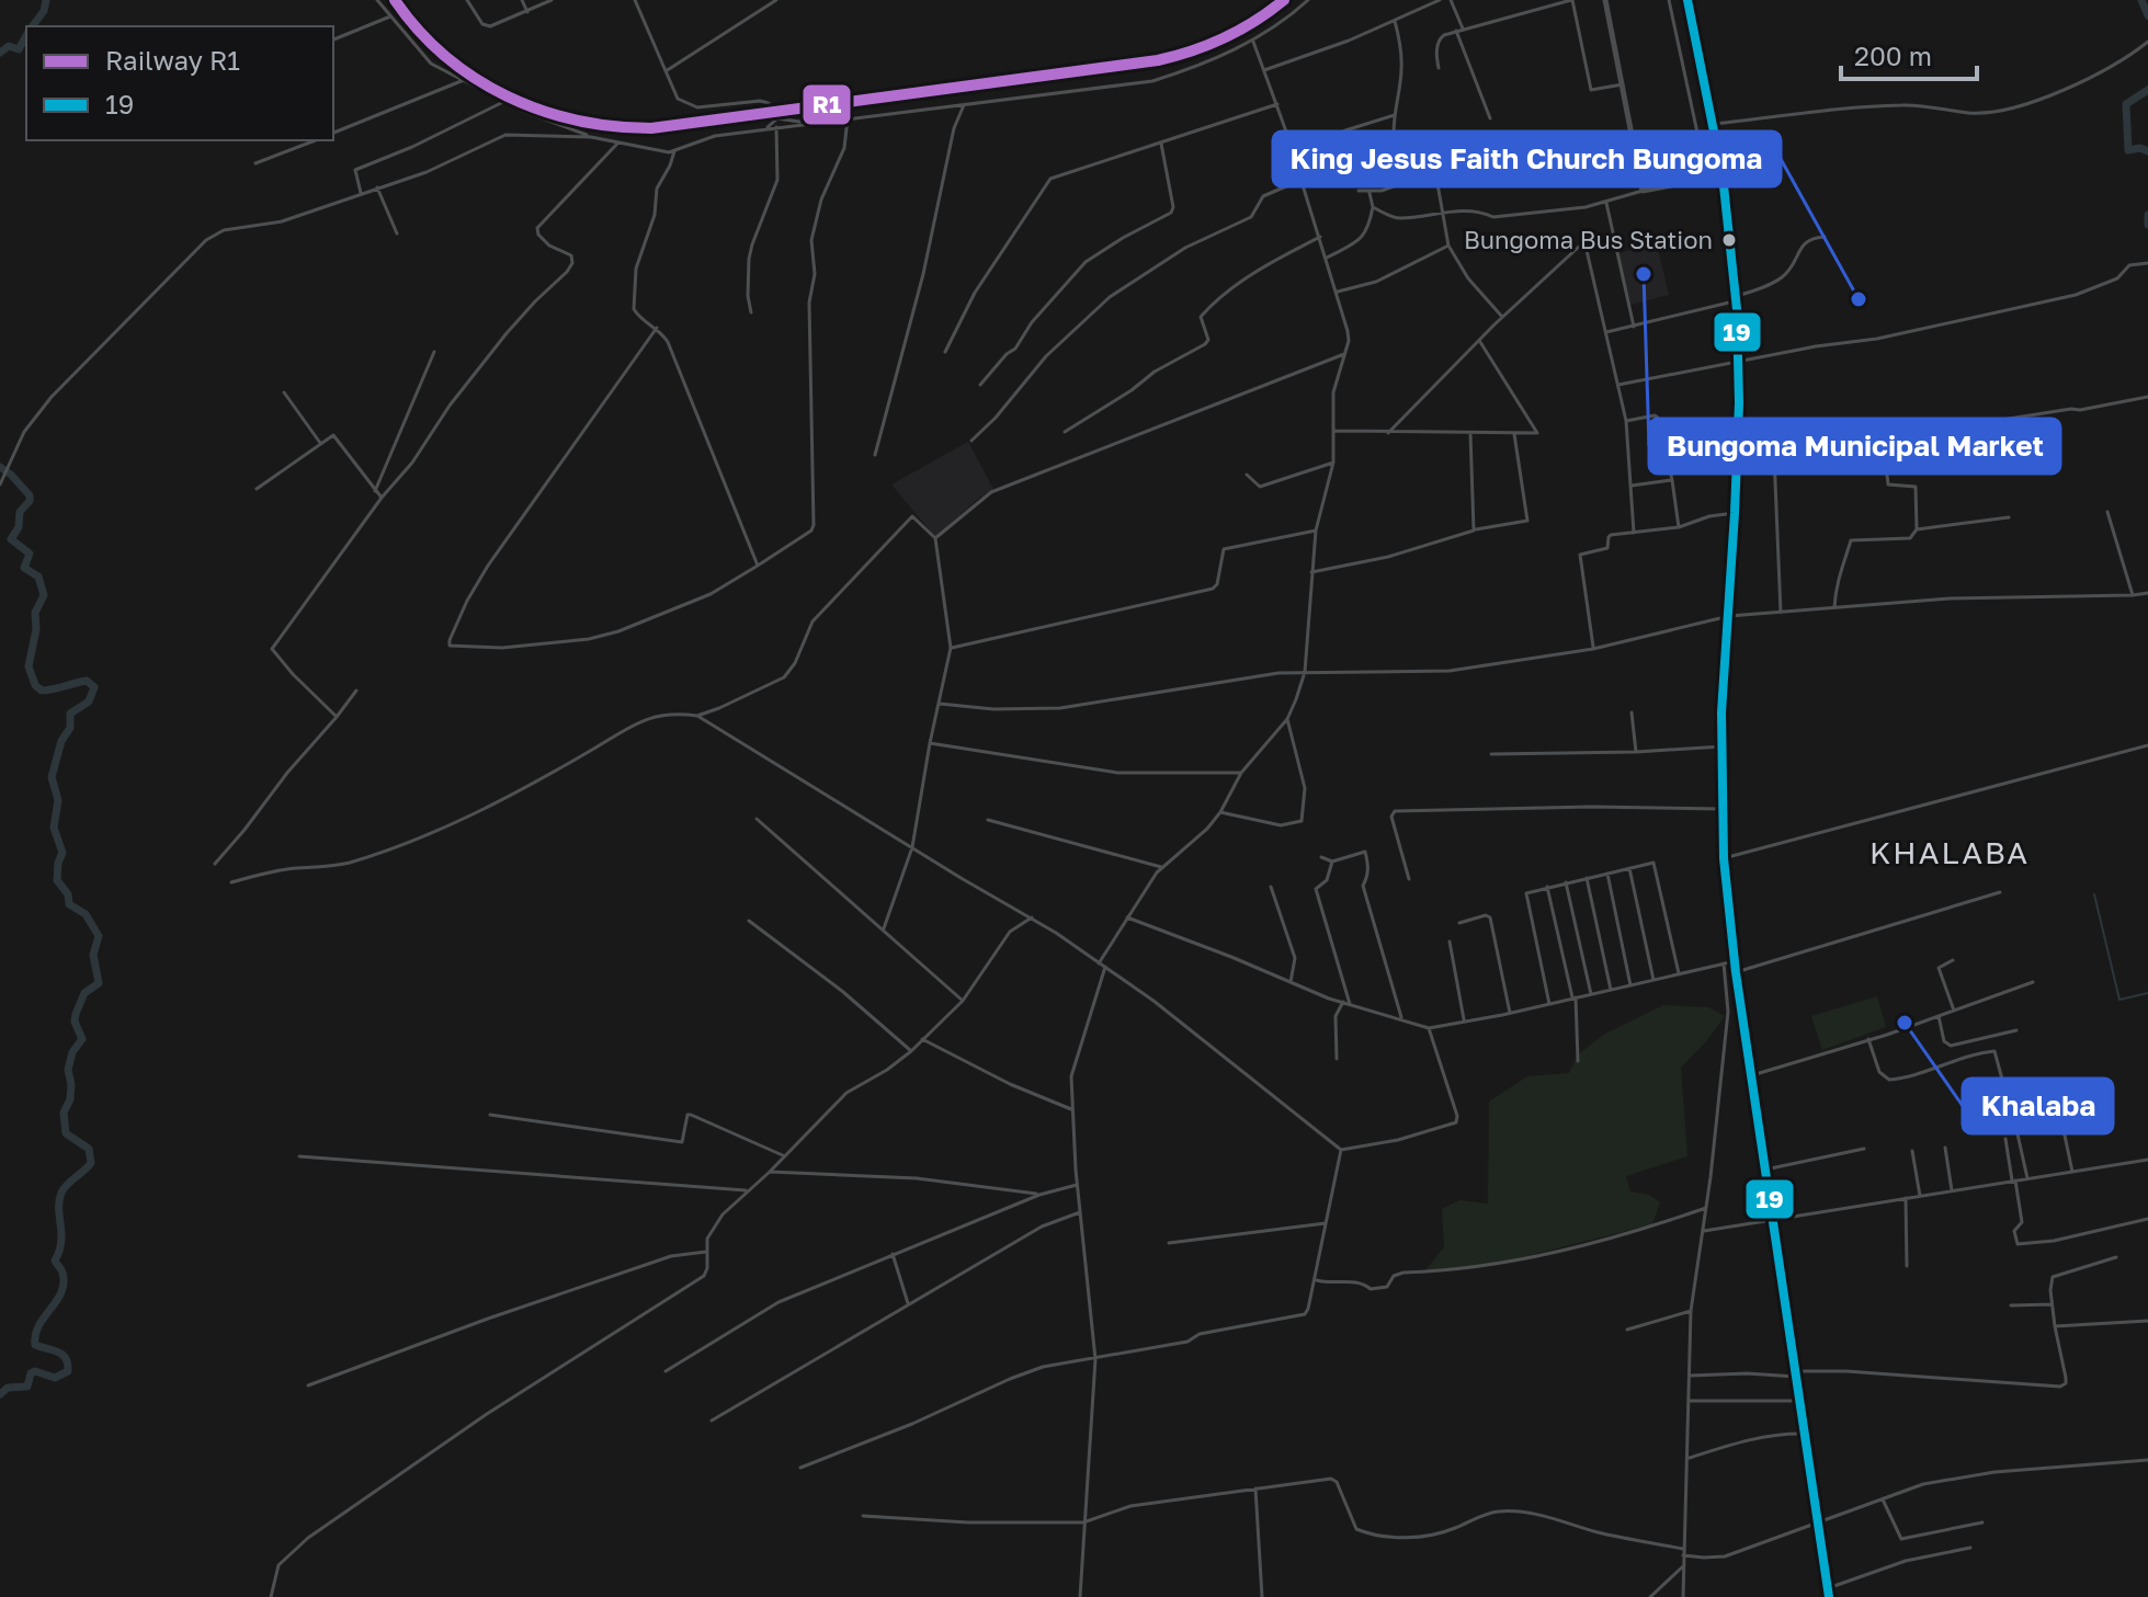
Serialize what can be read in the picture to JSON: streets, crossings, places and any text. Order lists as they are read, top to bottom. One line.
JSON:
{"districts":["KHALABA"],"places":["Bungoma Bus Station","Bungoma Municipal Market","King Jesus Faith Church Bungoma","Khalaba"],"lines":["rail line R1","transit line 19"],"legend":["Railway R1","19"],"scale_bar":"200 m"}
